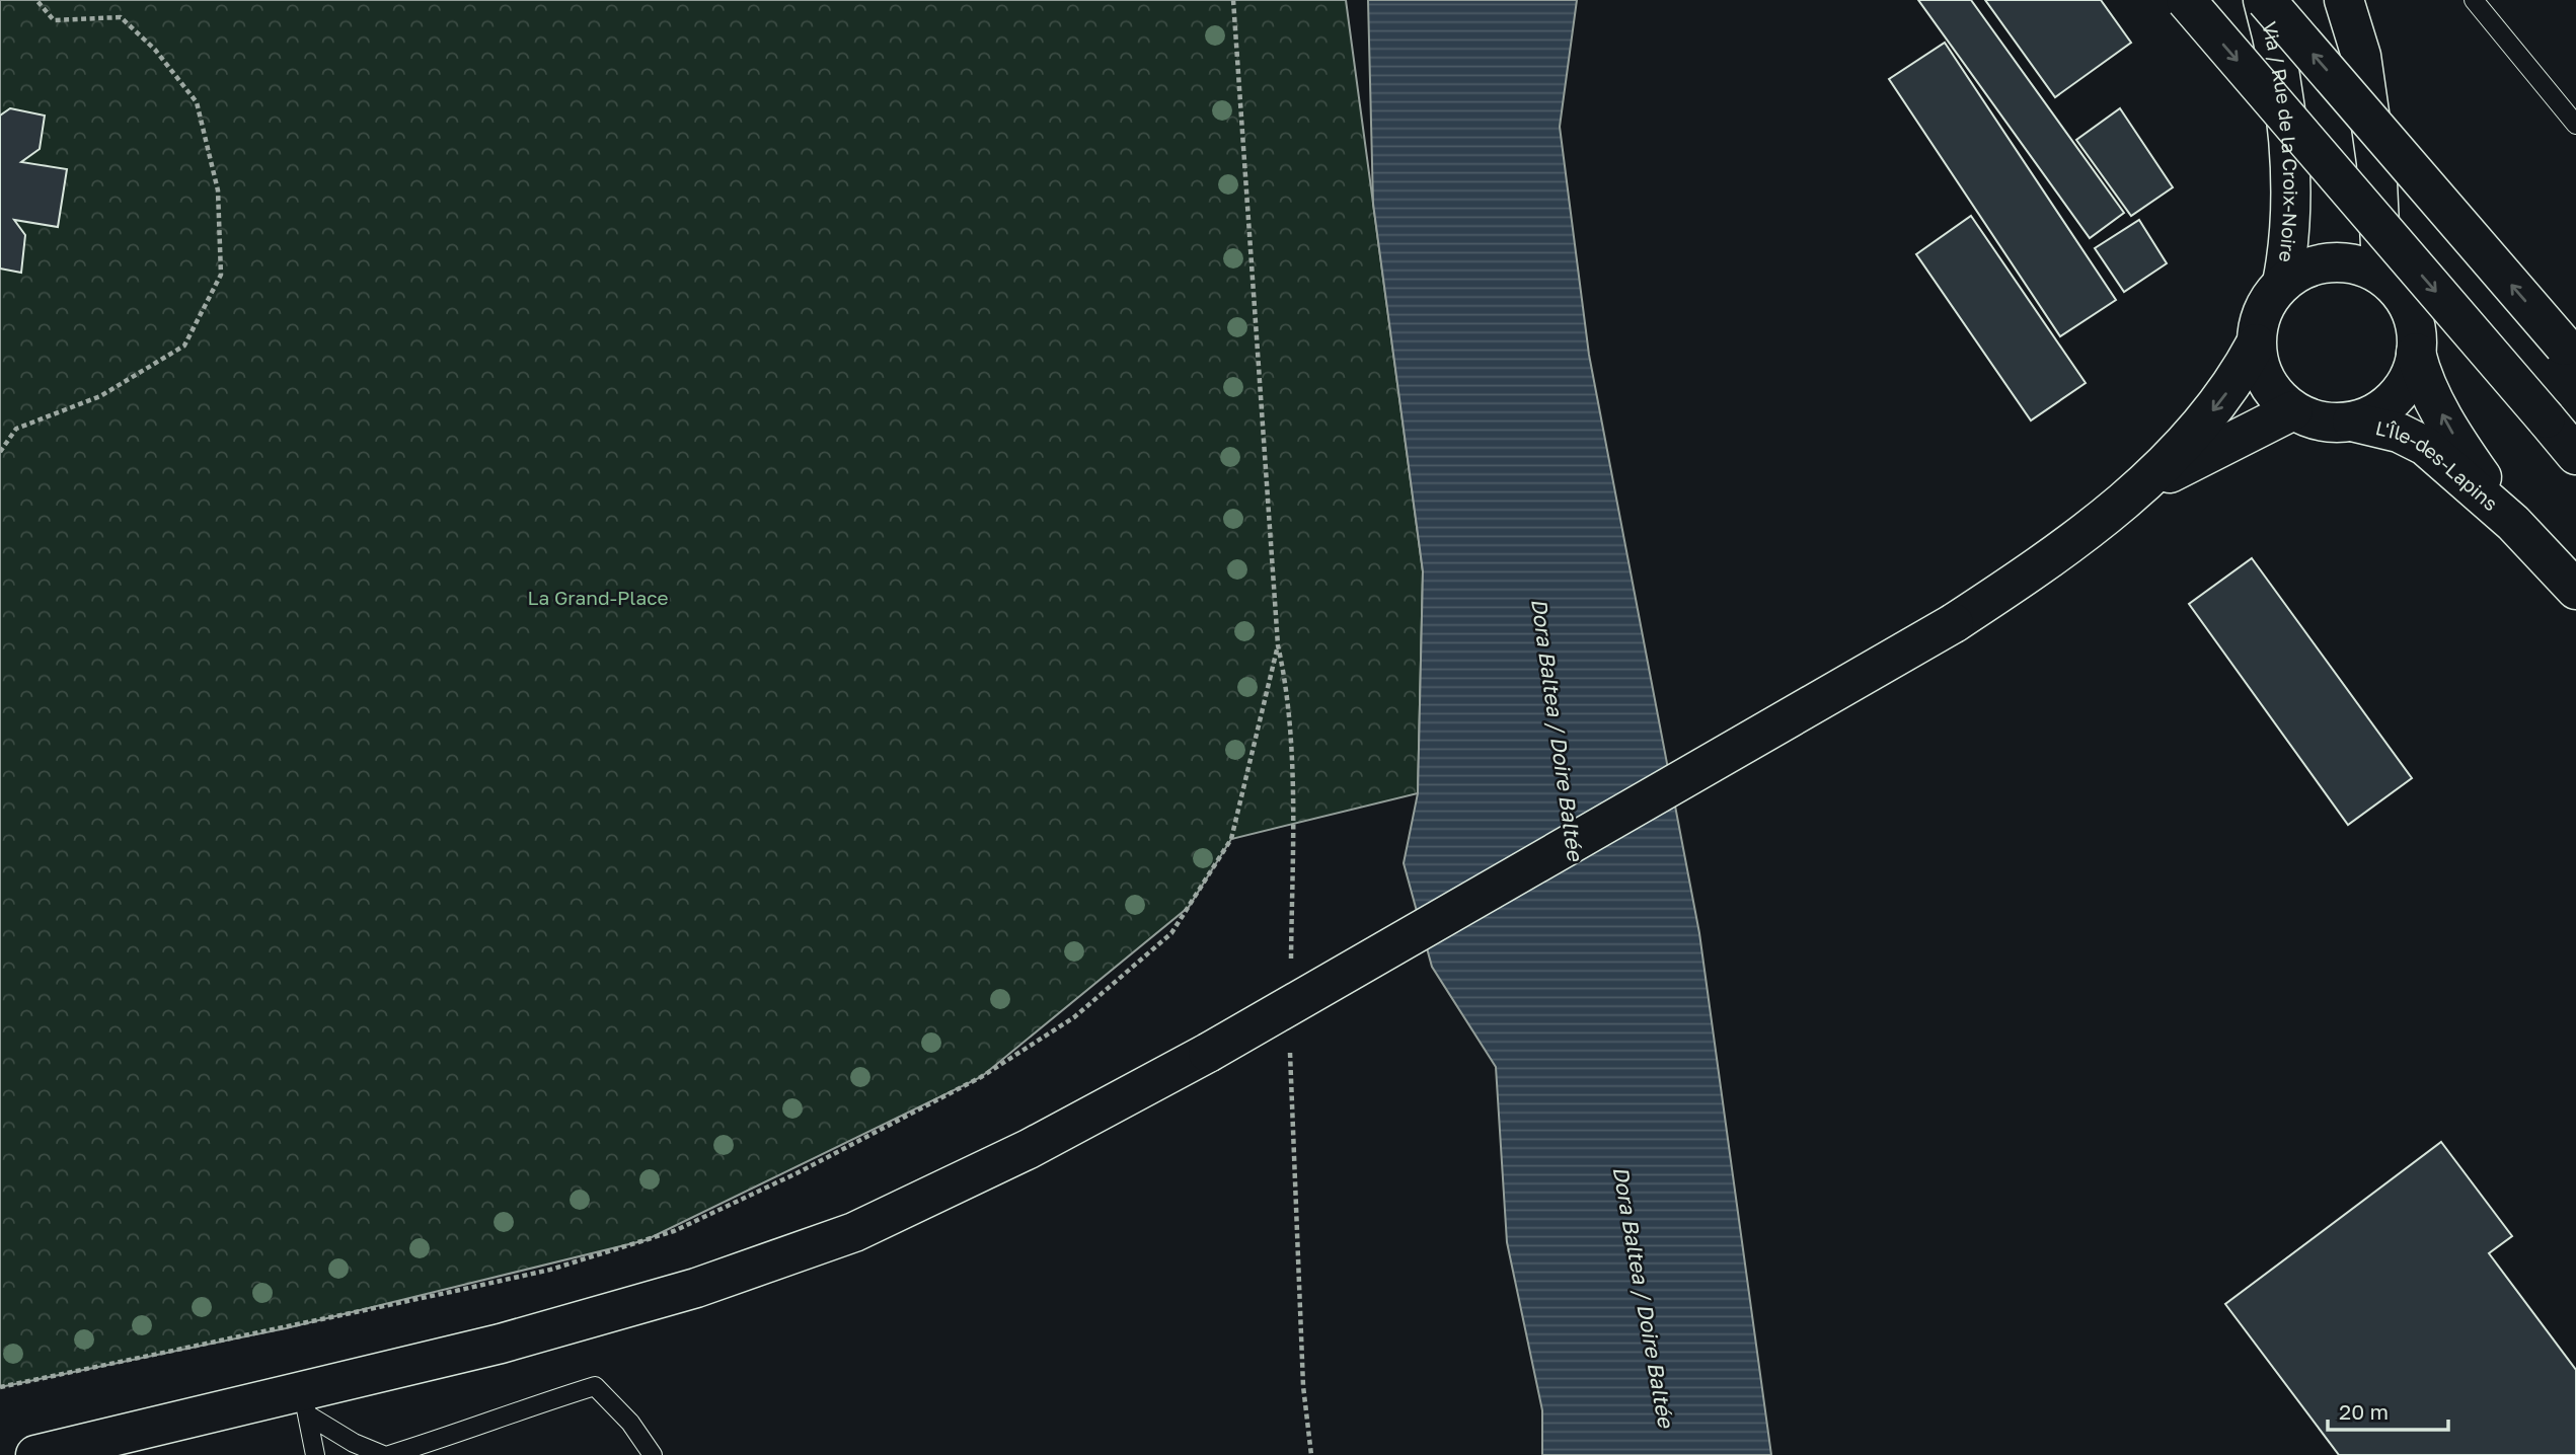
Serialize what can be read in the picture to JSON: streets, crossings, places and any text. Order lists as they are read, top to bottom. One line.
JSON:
{"streets":{"main road":["Via / Rue de la Croix-Noire","L'Île-des-Lapins"]},"crossings":[["Via / Rue de la Croix-Noire","L'Île-des-Lapins"]],"water":["Dora Baltea / Doire Baltée"],"parks":["La Grand-Place"],"scale_bar":"20 m"}
